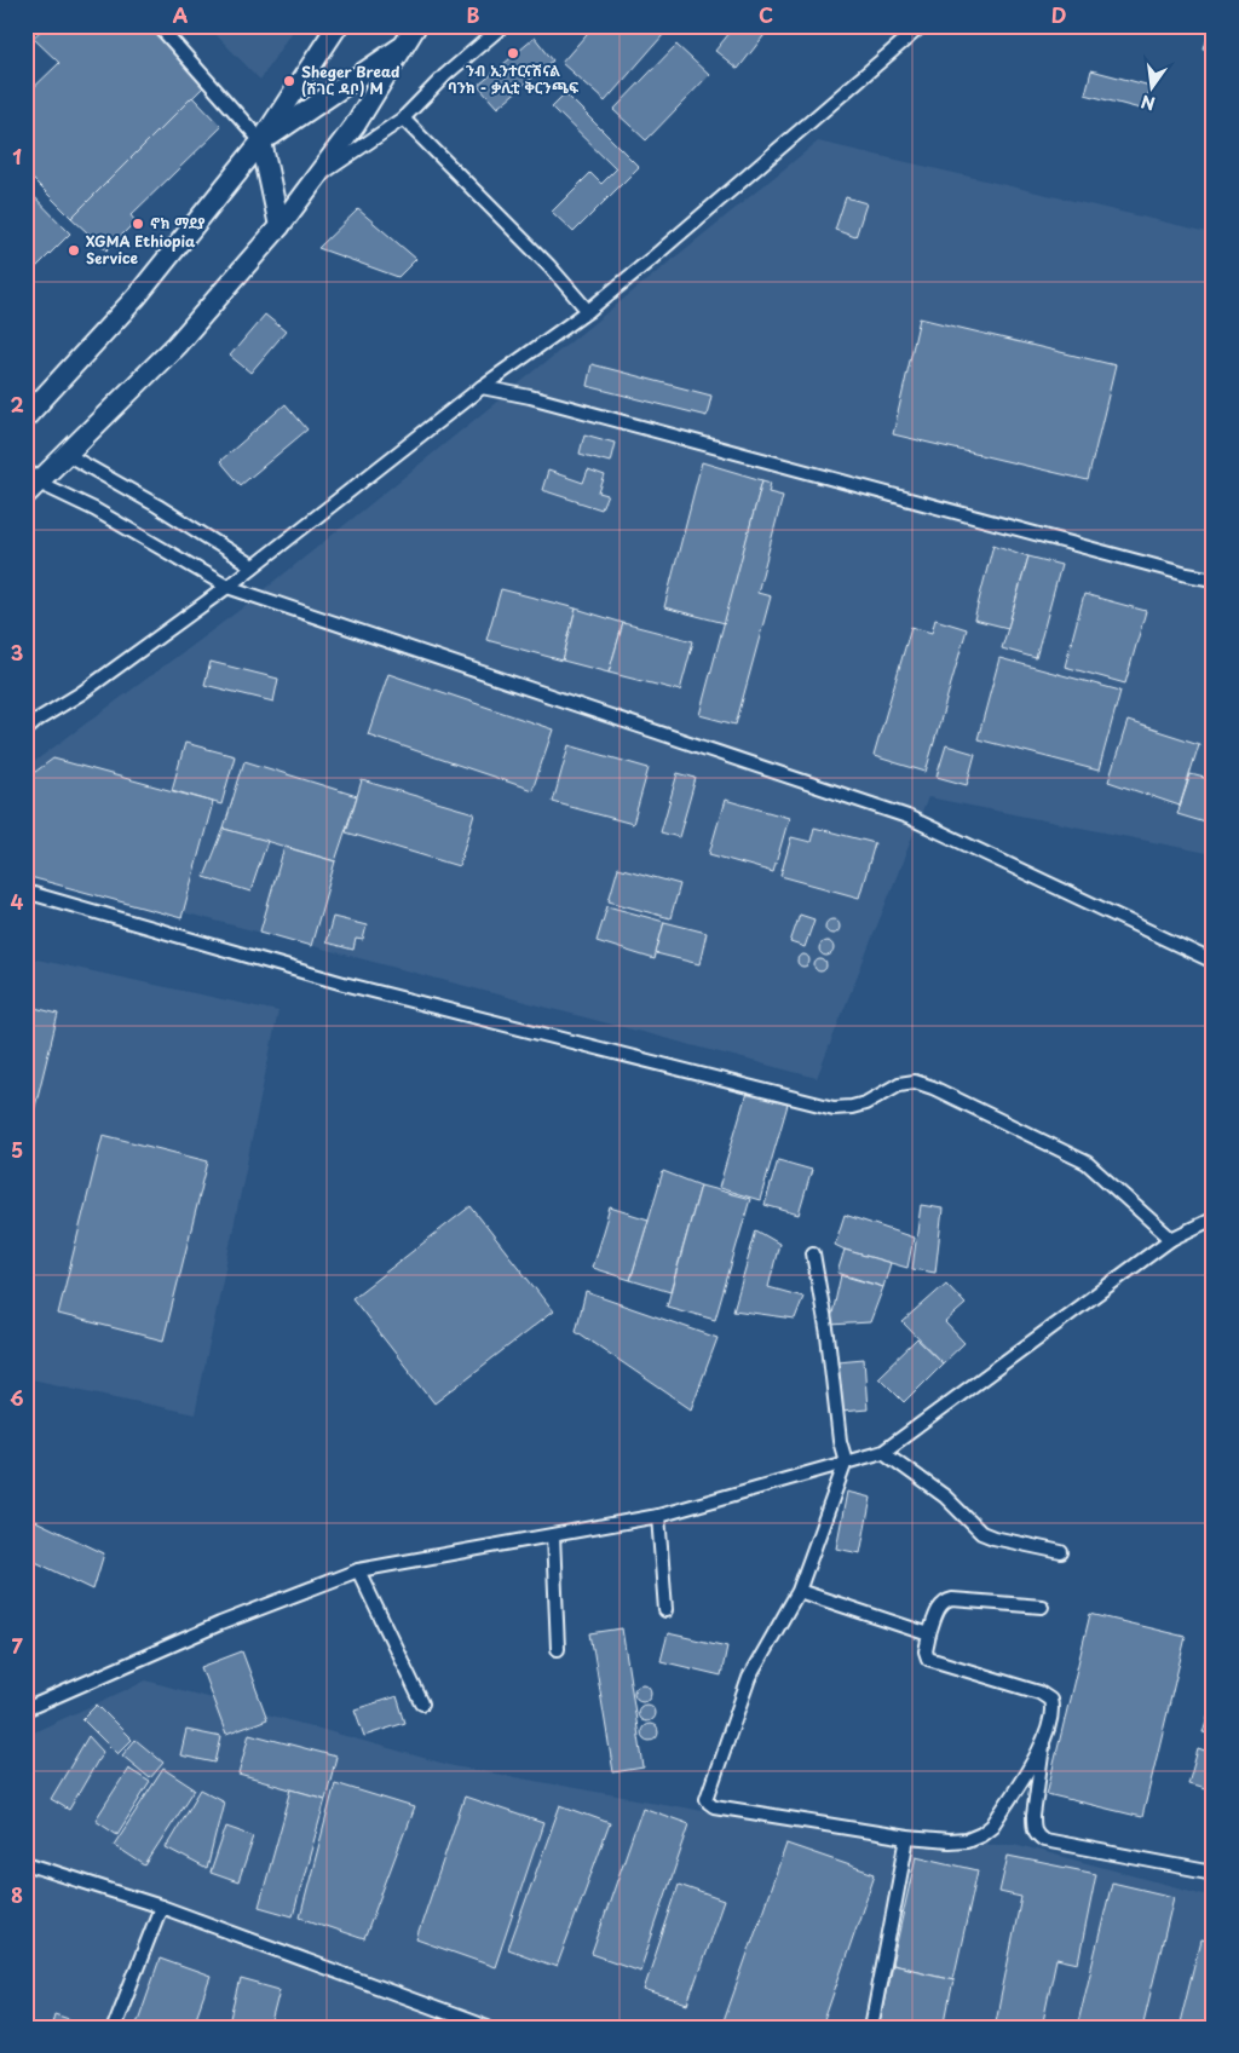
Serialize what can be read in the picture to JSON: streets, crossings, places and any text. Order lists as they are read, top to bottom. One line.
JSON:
{"places":["ንብ ኢንተርናሽናል ባንክ - ቃሊቲ ቅርንጫፍ","Sheger Bread (ሸገር ዳቦ) M","ኖክ ማደያ","XGMA Ethiopia Service"],"north":"bottom","grid":{"columns":["A","B","C","D"],"rows":["1","2","3","4","5","6","7","8"]}}
